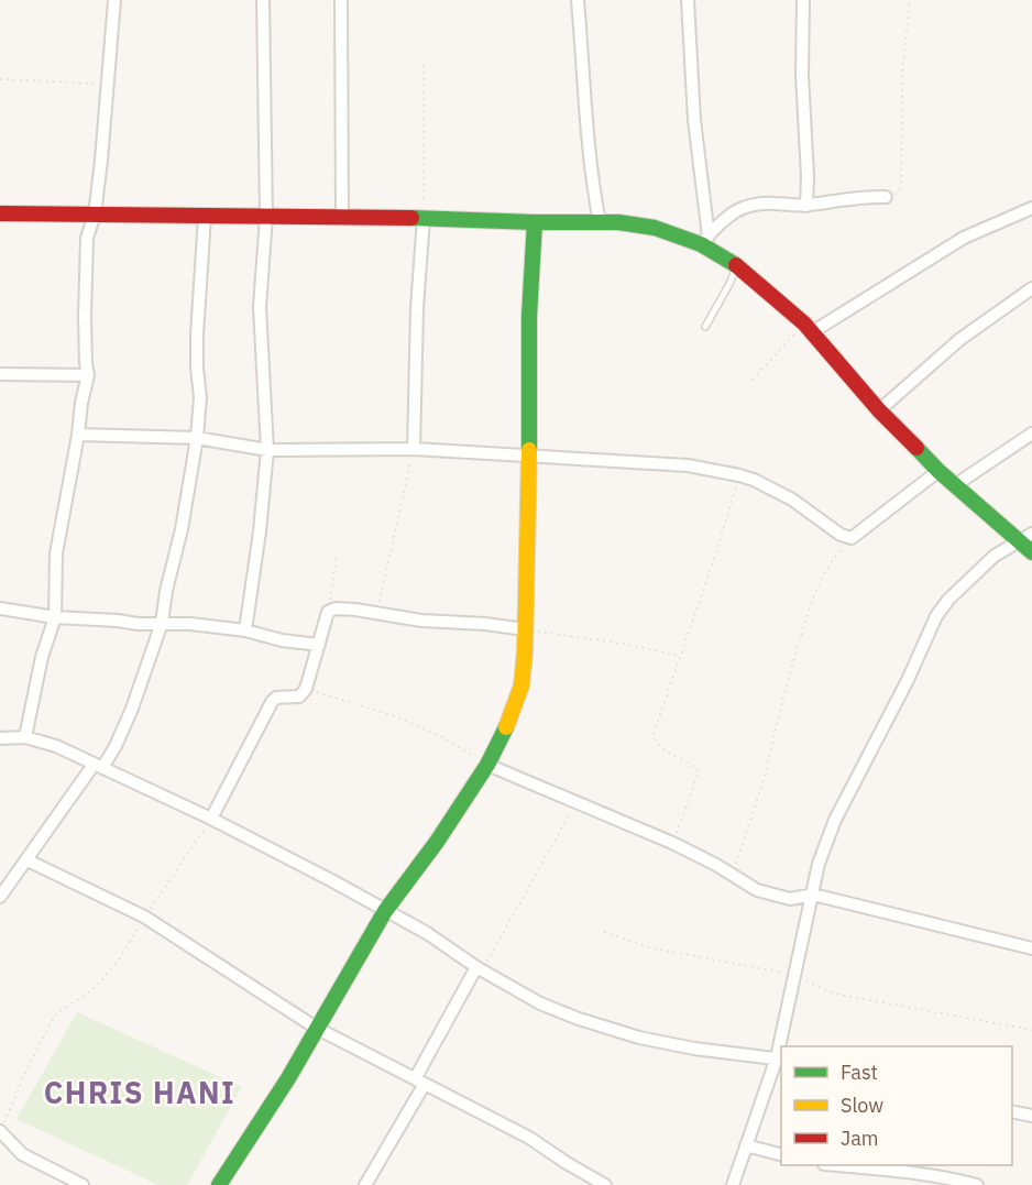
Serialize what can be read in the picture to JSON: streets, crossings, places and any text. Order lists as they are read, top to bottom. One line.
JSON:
{"districts":["CHRIS HANI"],"legend":["Fast","Slow","Jam"]}
